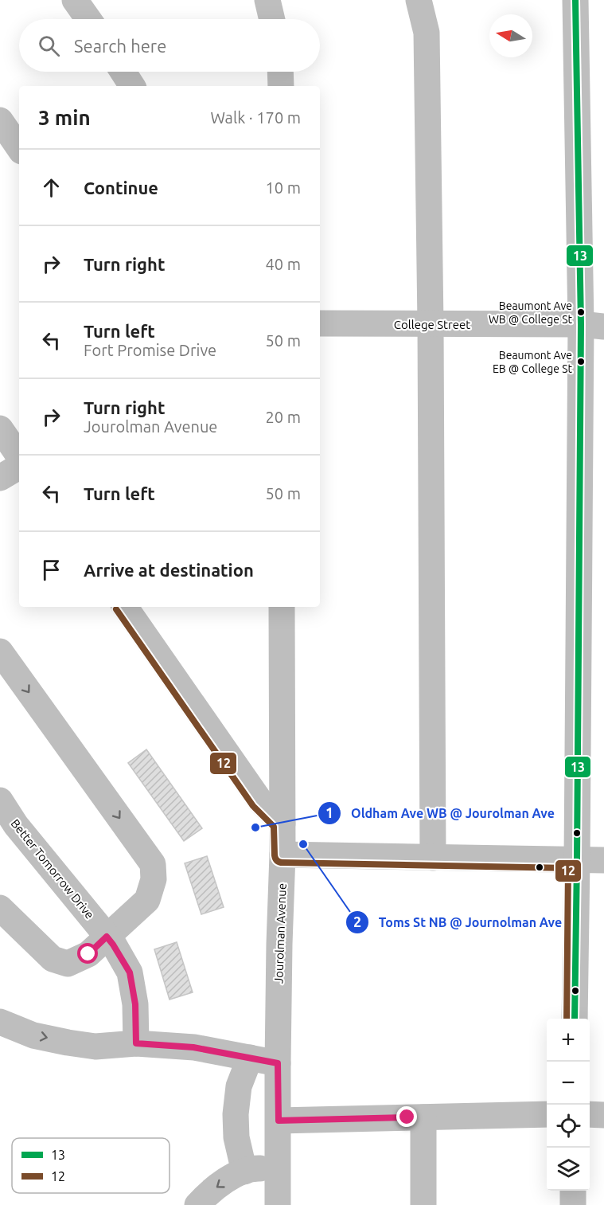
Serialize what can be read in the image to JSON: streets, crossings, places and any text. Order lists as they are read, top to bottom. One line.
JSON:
{"streets":{"street":["College Street","Better Tomorrow Drive","Jourolman Avenue"]},"places":["Beaumont Ave WB @ College St","Beaumont Ave EB @ College St","Oldham Ave WB @ Jourolman Ave","Toms St NB @ Journolman Ave"],"lines":["transit line 13","transit line 12"],"legend":["13","12"],"north":"left","page":{"search":"Search here","heading":["3 min","Walk · 170 m"],"list":[["Continue","10 m"],["Turn right","40 m"],["Turn left","Fort Promise Drive","50 m"],["Turn right","Jourolman Avenue","20 m"],["Turn left","50 m"],"Arrive at destination"],"map_buttons":["+","−"]}}
